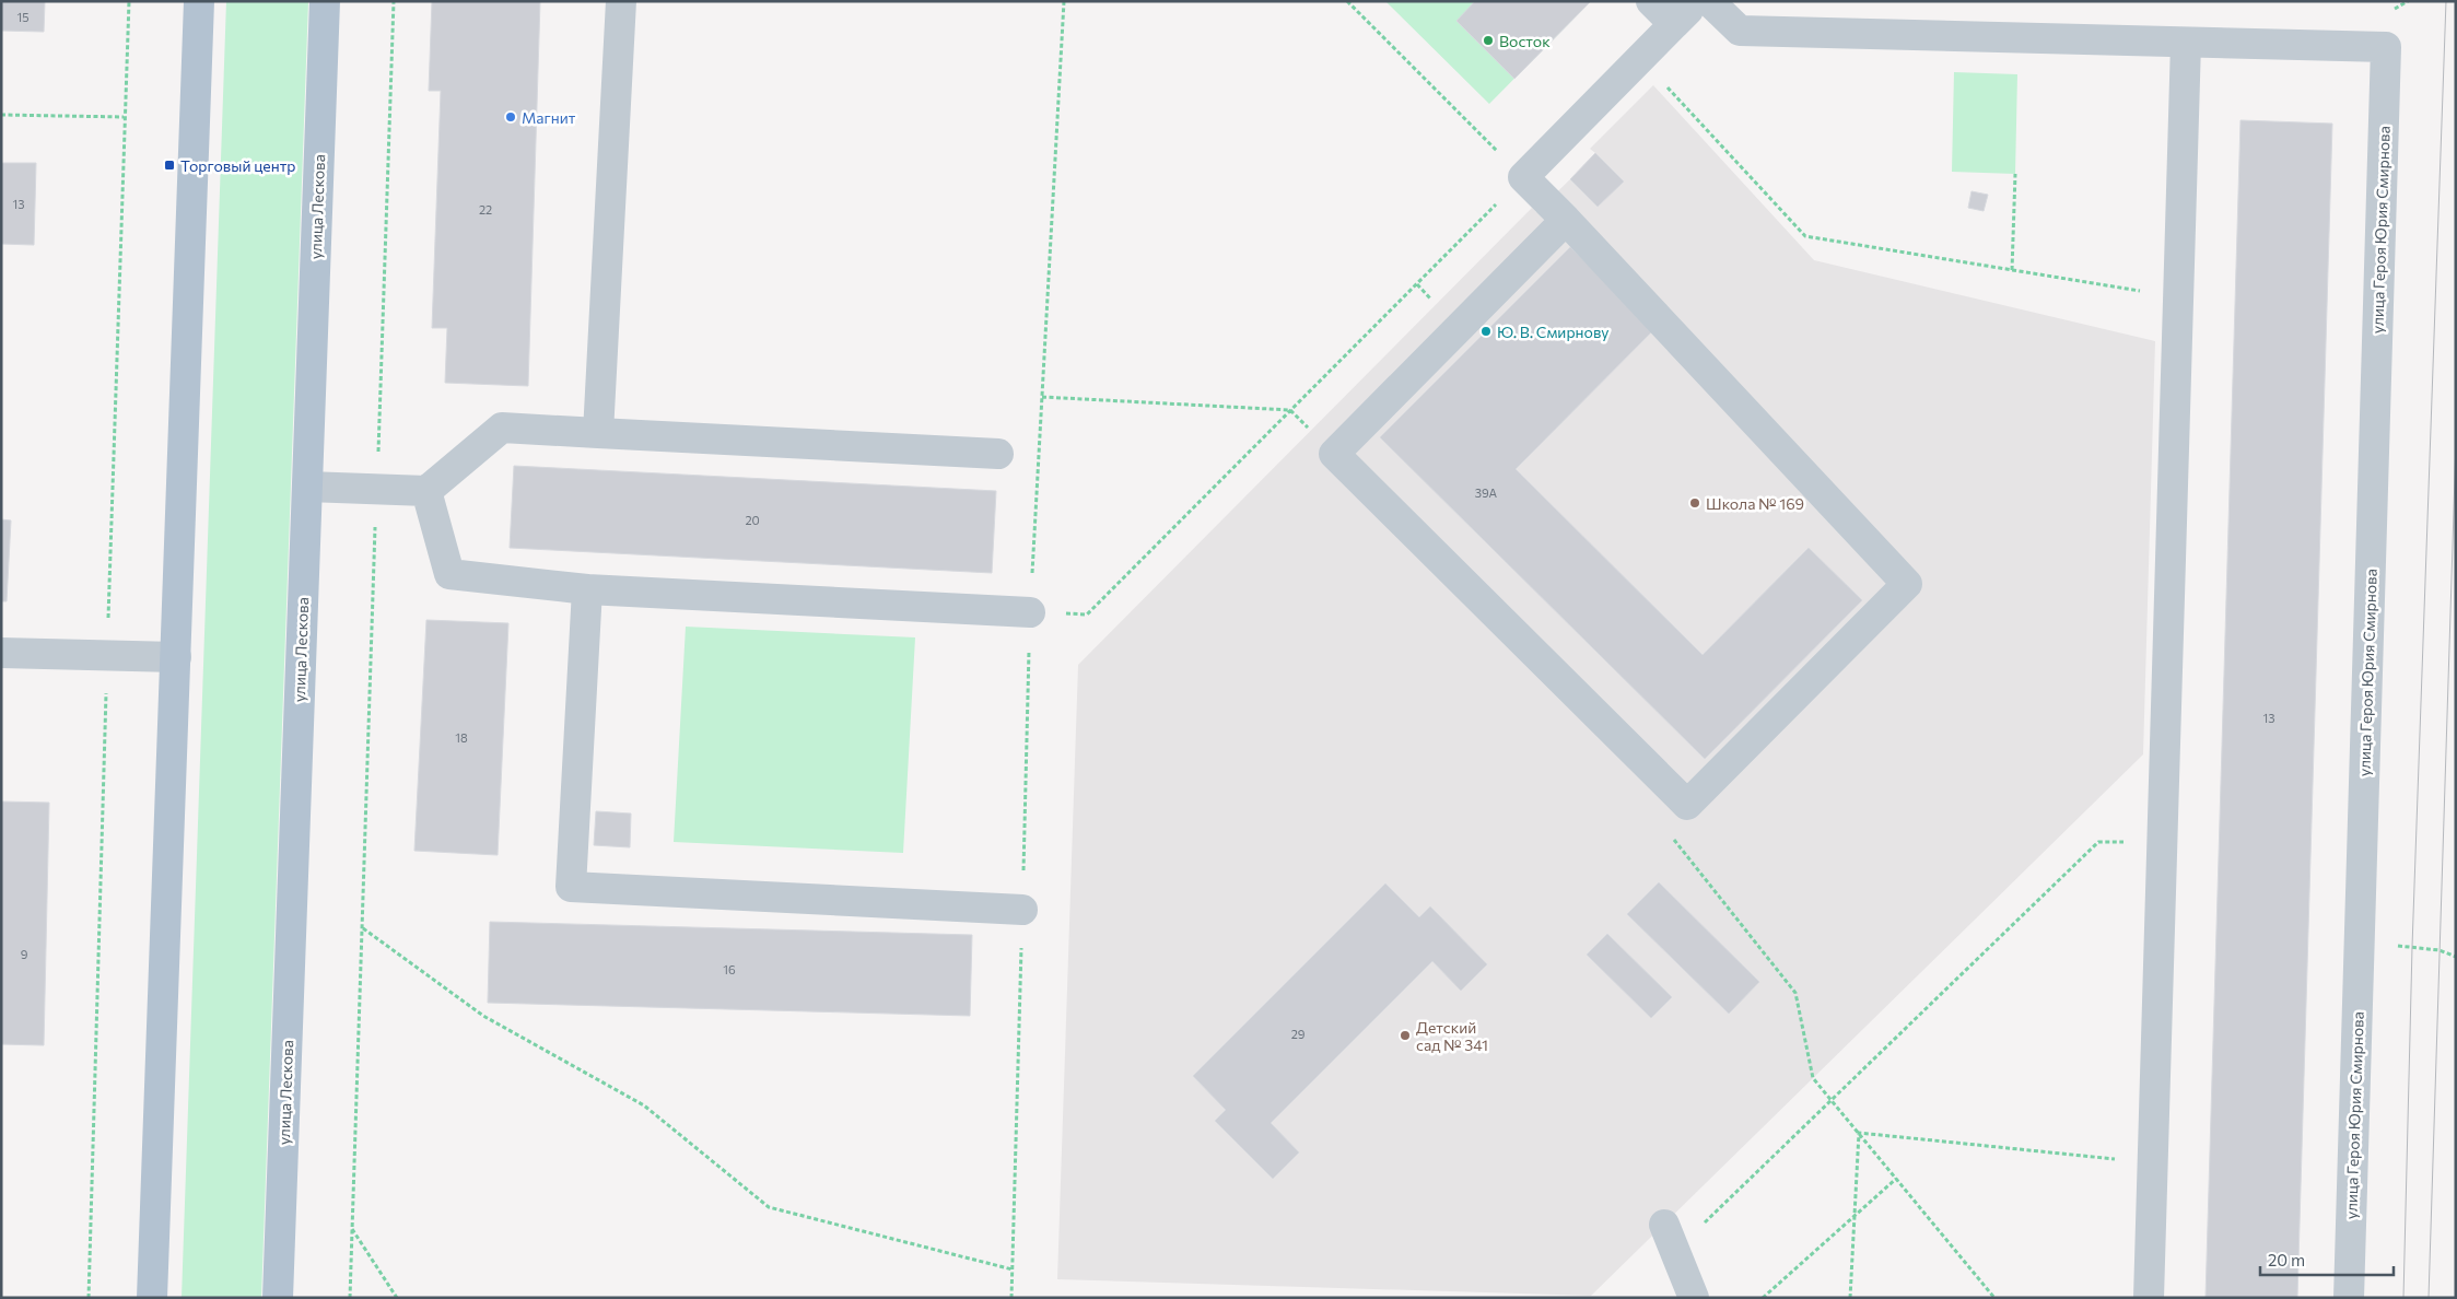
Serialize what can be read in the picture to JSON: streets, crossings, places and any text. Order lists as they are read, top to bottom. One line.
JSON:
{"streets":{"main road":["улица Лескова"],"lane":["улица Героя Юрия Смирнова"]},"places":{"other":["Восток","Магнит","Ю. В. Смирнову","Школа № 169","Детский сад № 341"],"transit":["Торговый центр"]},"house_numbers":["15","13","22","39А","20","13","18","9","16","29"],"scale_bar":"20 m"}
